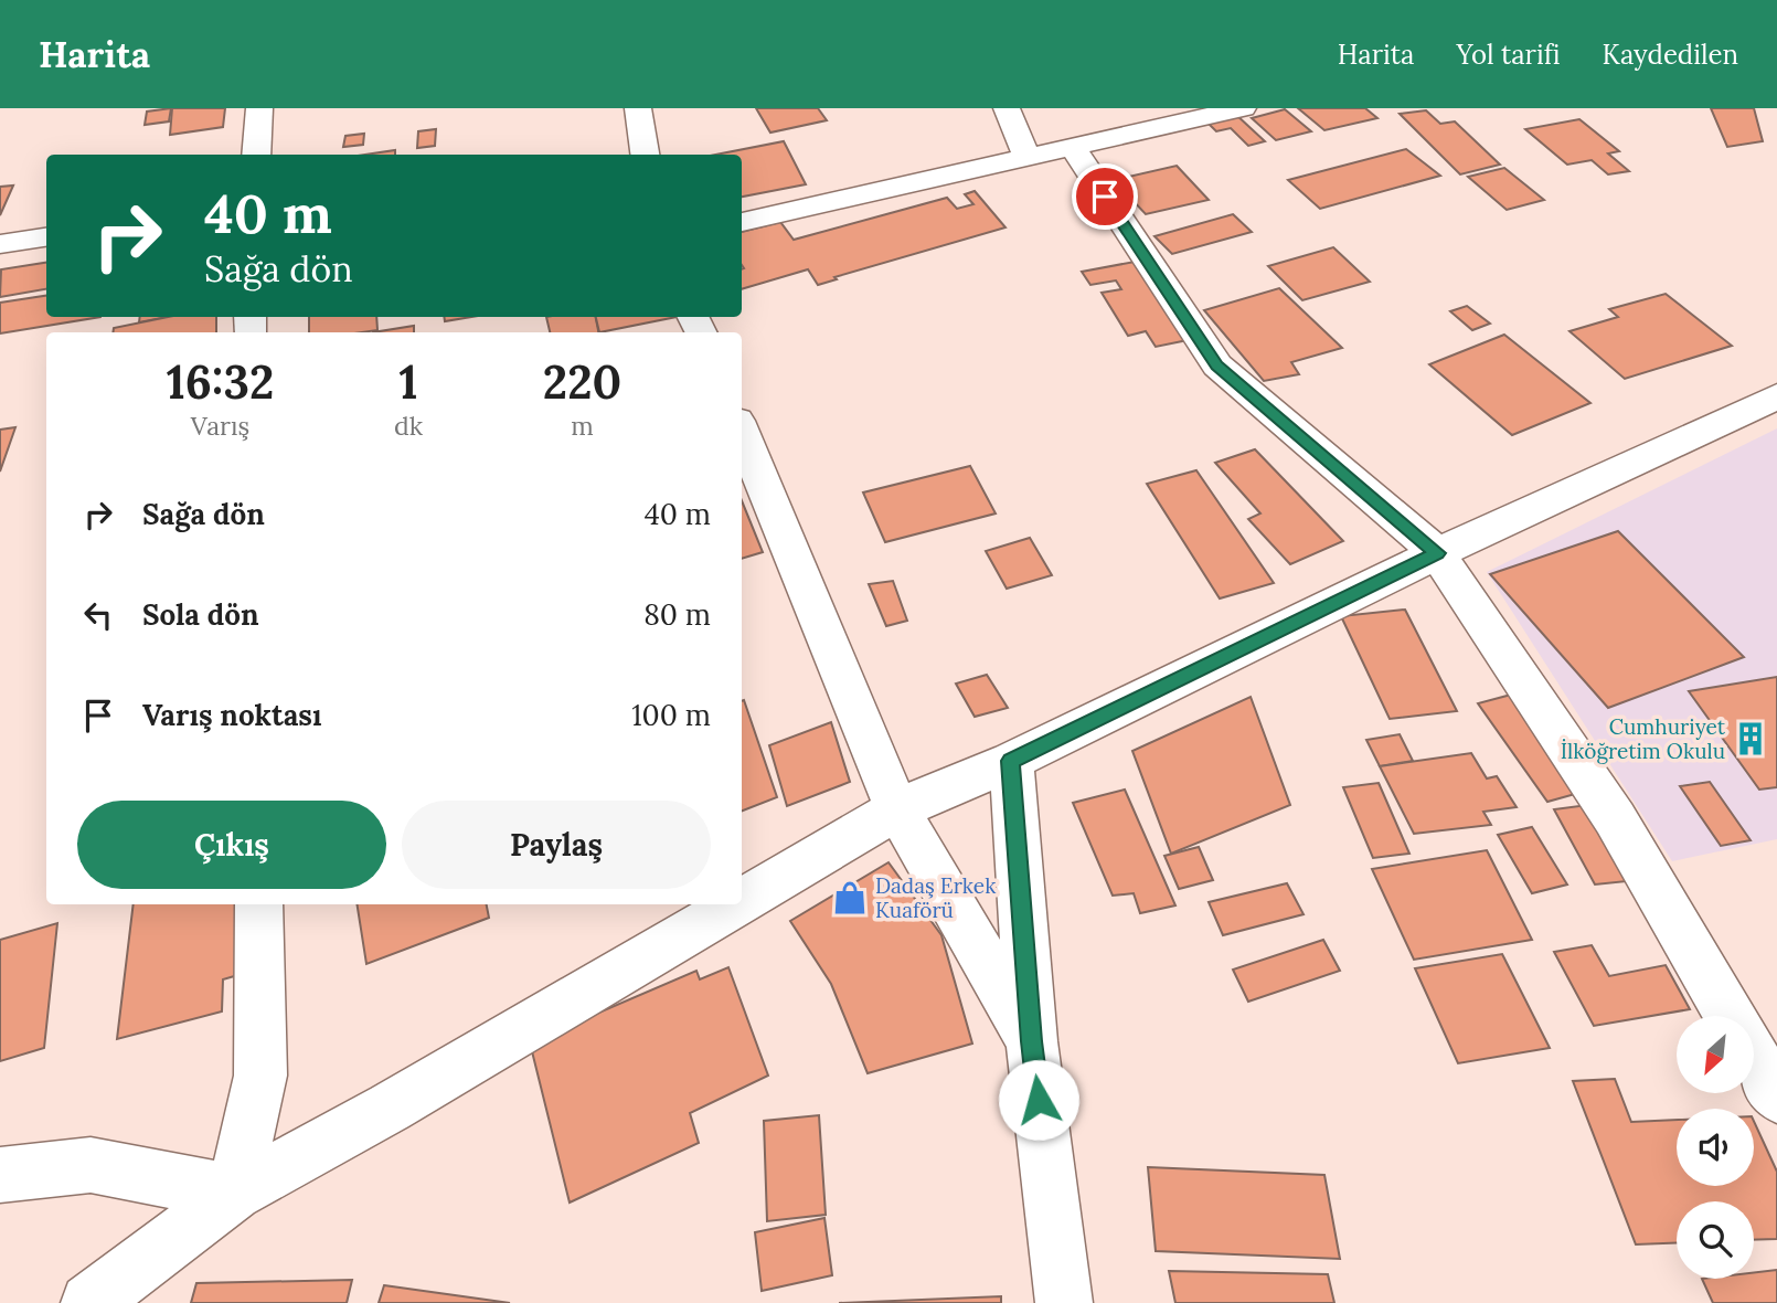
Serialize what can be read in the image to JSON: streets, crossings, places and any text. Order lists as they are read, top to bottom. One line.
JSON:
{"places":{"building":["Cumhuriyet İlköğretim Okulu"],"shop":["Dadaş Erkek Kuaförü"]},"north":"bottom left","page":{"header":"Harita","nav":["Harita","Yol tarifi","Kaydedilen"],"turn":["40 m","Sağa dön"],"eta":["16:32","Varış","1","dk","220","m"],"list":[{"name":"Sağa dön","value":"40 m"},{"name":"Sola dön","value":"80 m"},{"name":"Varış noktası","value":"100 m"}],"buttons":["Çıkış","Paylaş"]}}
